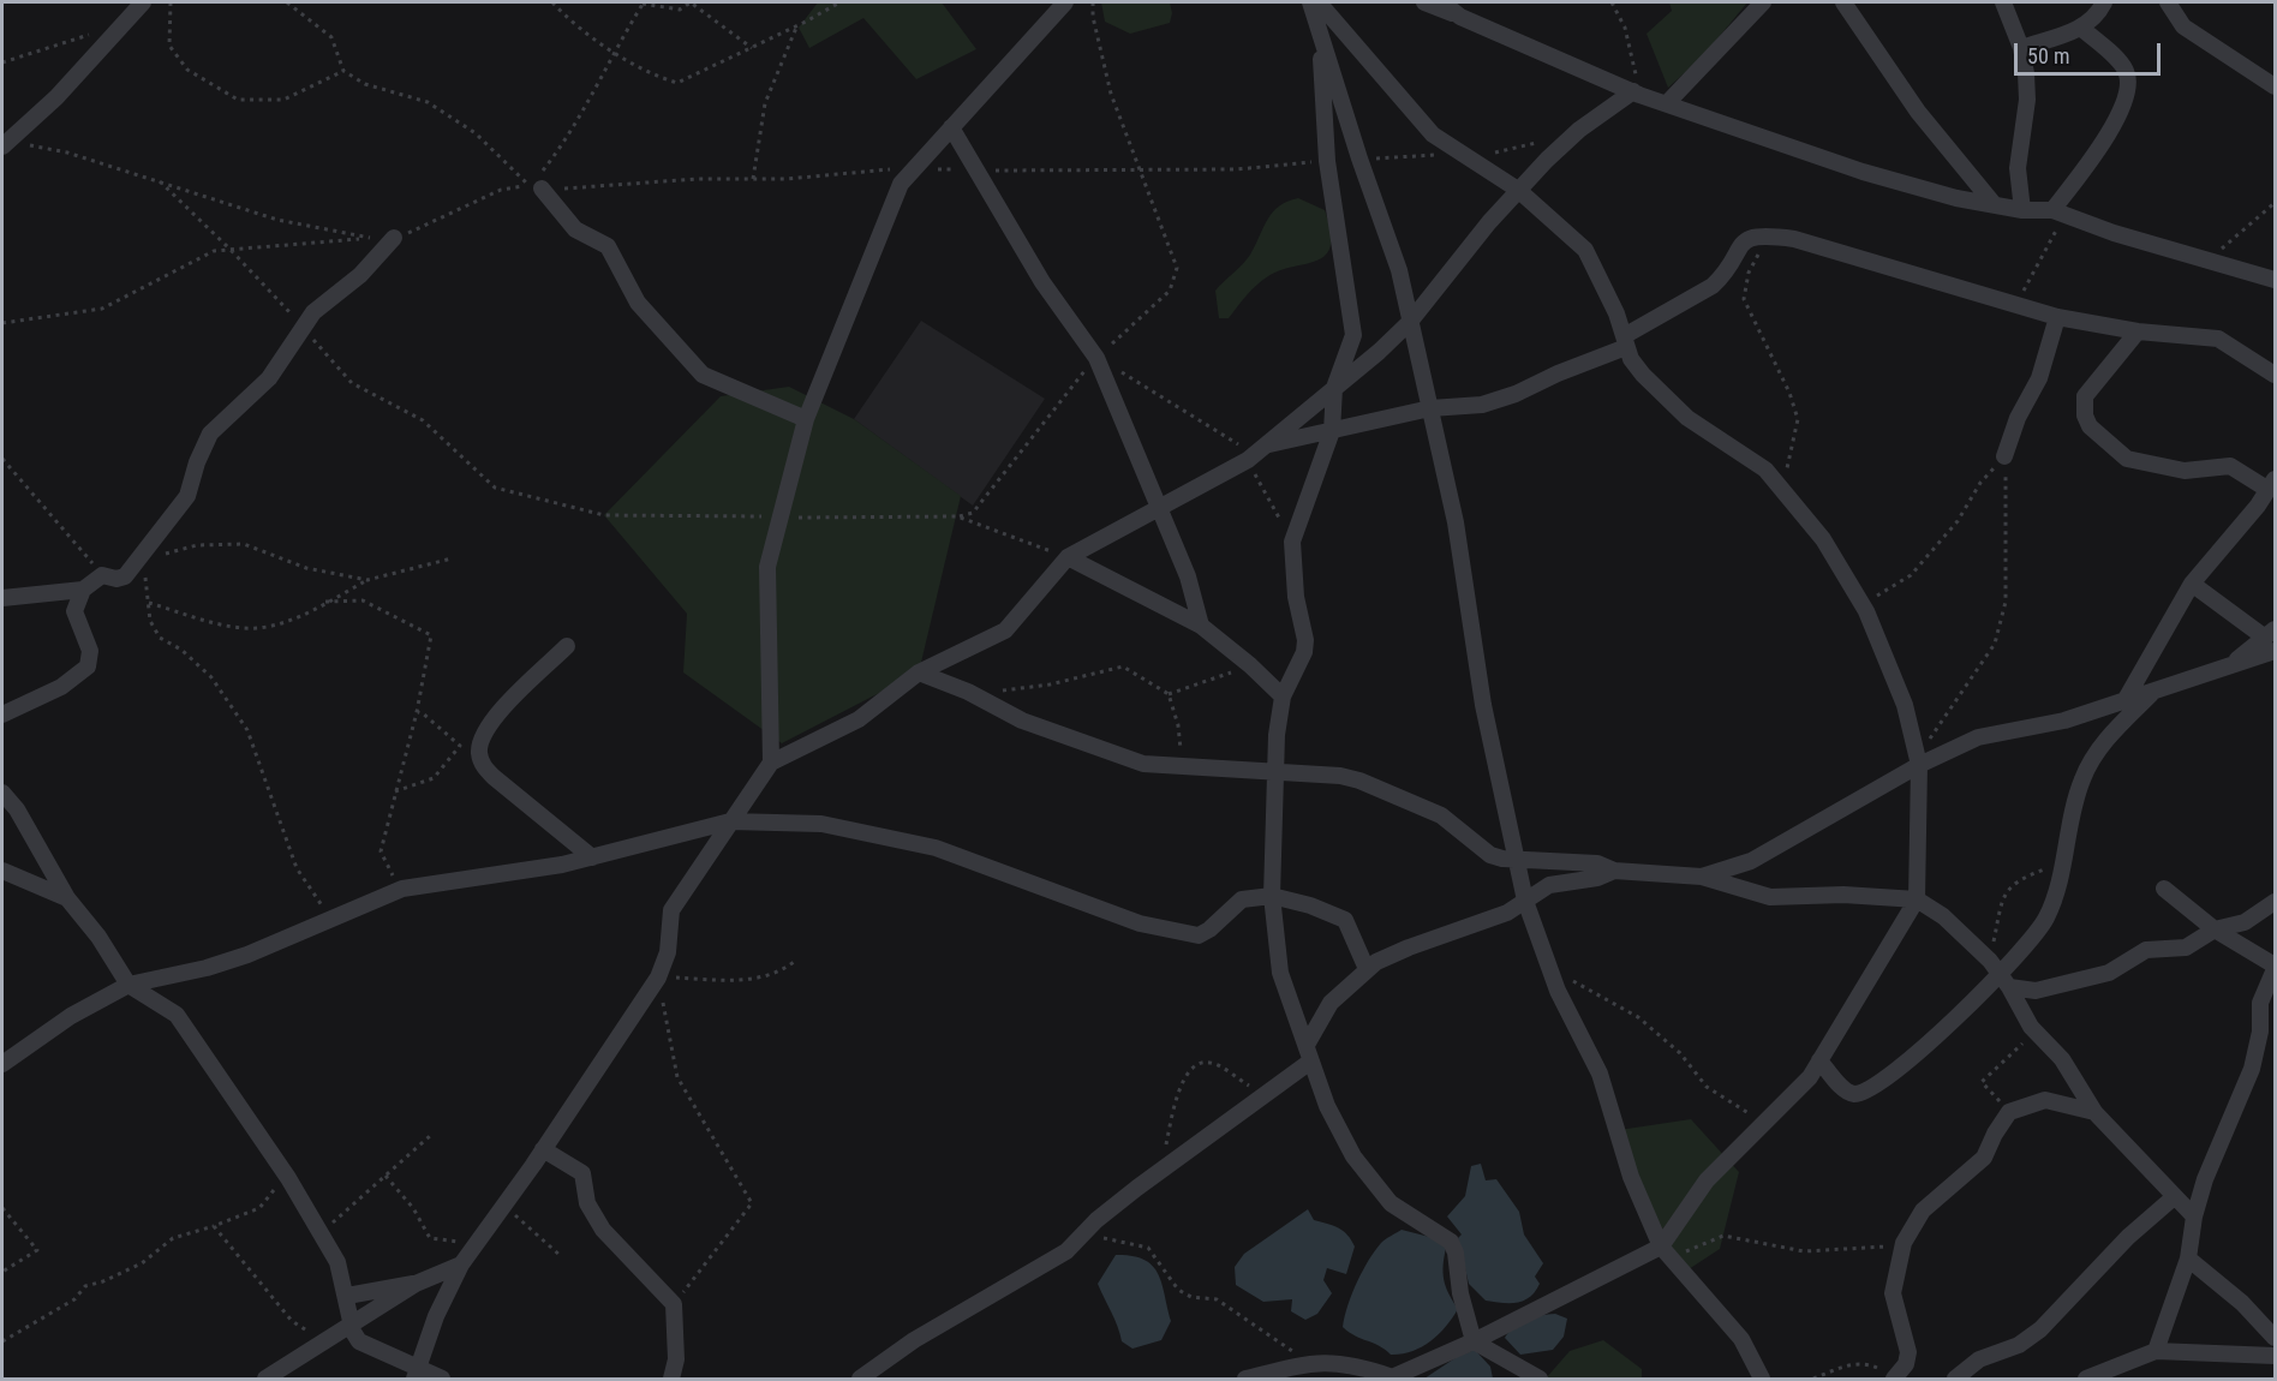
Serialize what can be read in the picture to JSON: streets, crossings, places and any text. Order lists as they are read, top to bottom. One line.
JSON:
{"scale_bar":"50 m"}
